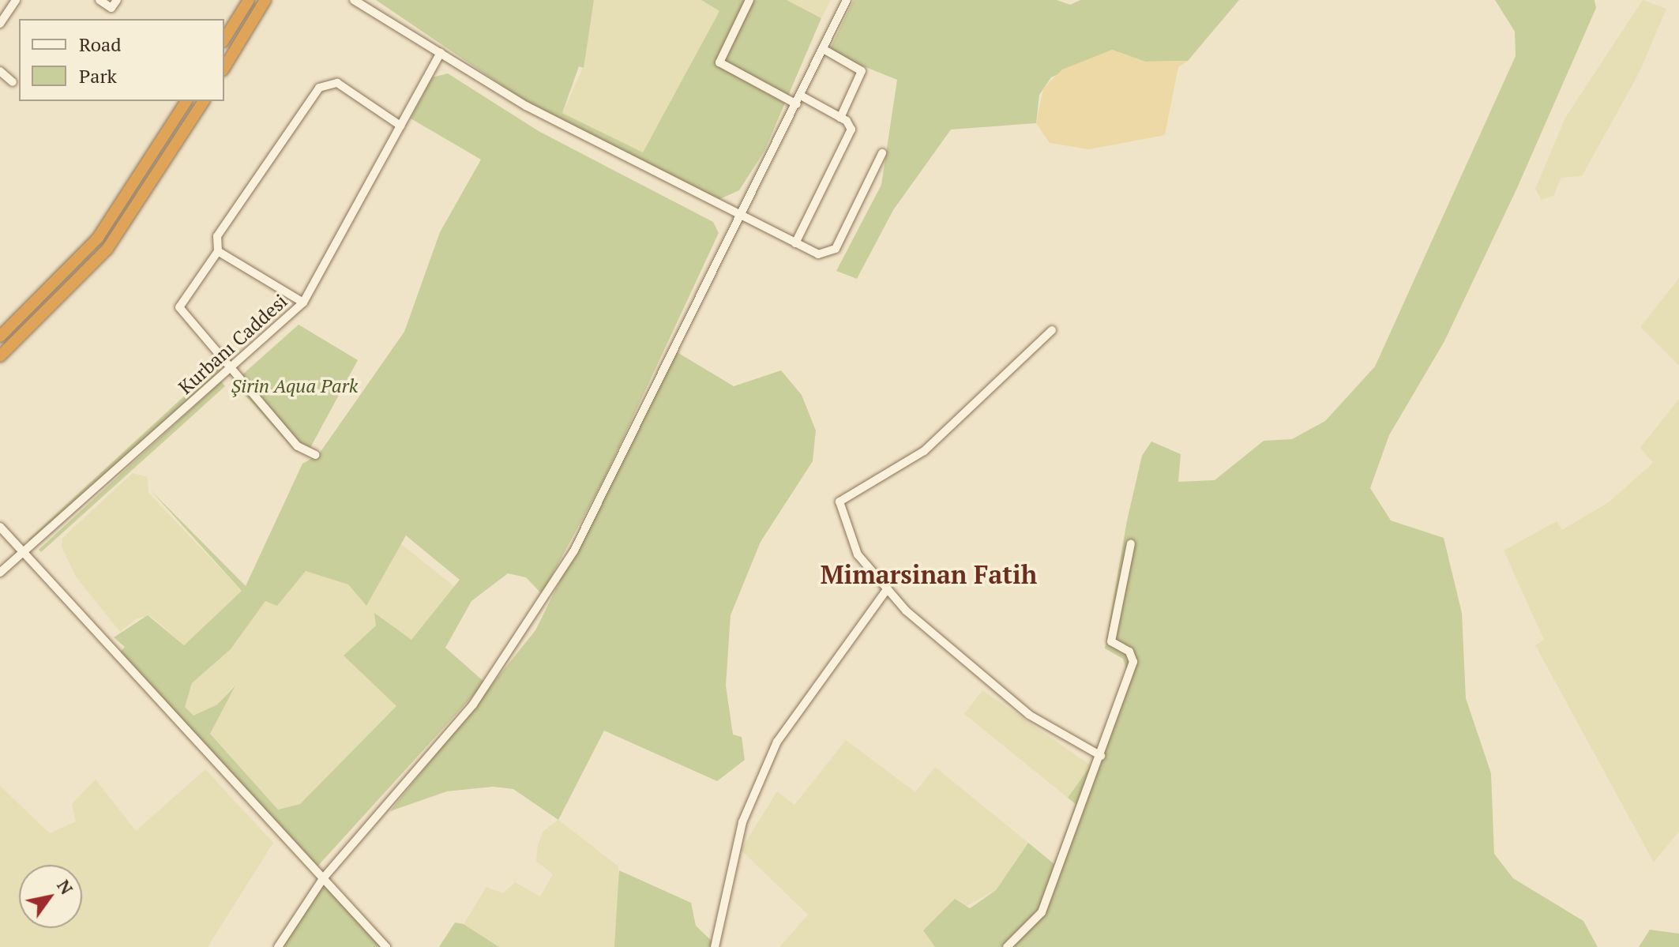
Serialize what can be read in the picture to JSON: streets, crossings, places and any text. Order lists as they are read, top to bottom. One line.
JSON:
{"streets":{"street":["Kurbanı Caddesi"]},"districts":["Mimarsinan Fatih"],"parks":["Şirin Aqua Park"],"legend":["Road","Park"],"north":"top right"}
